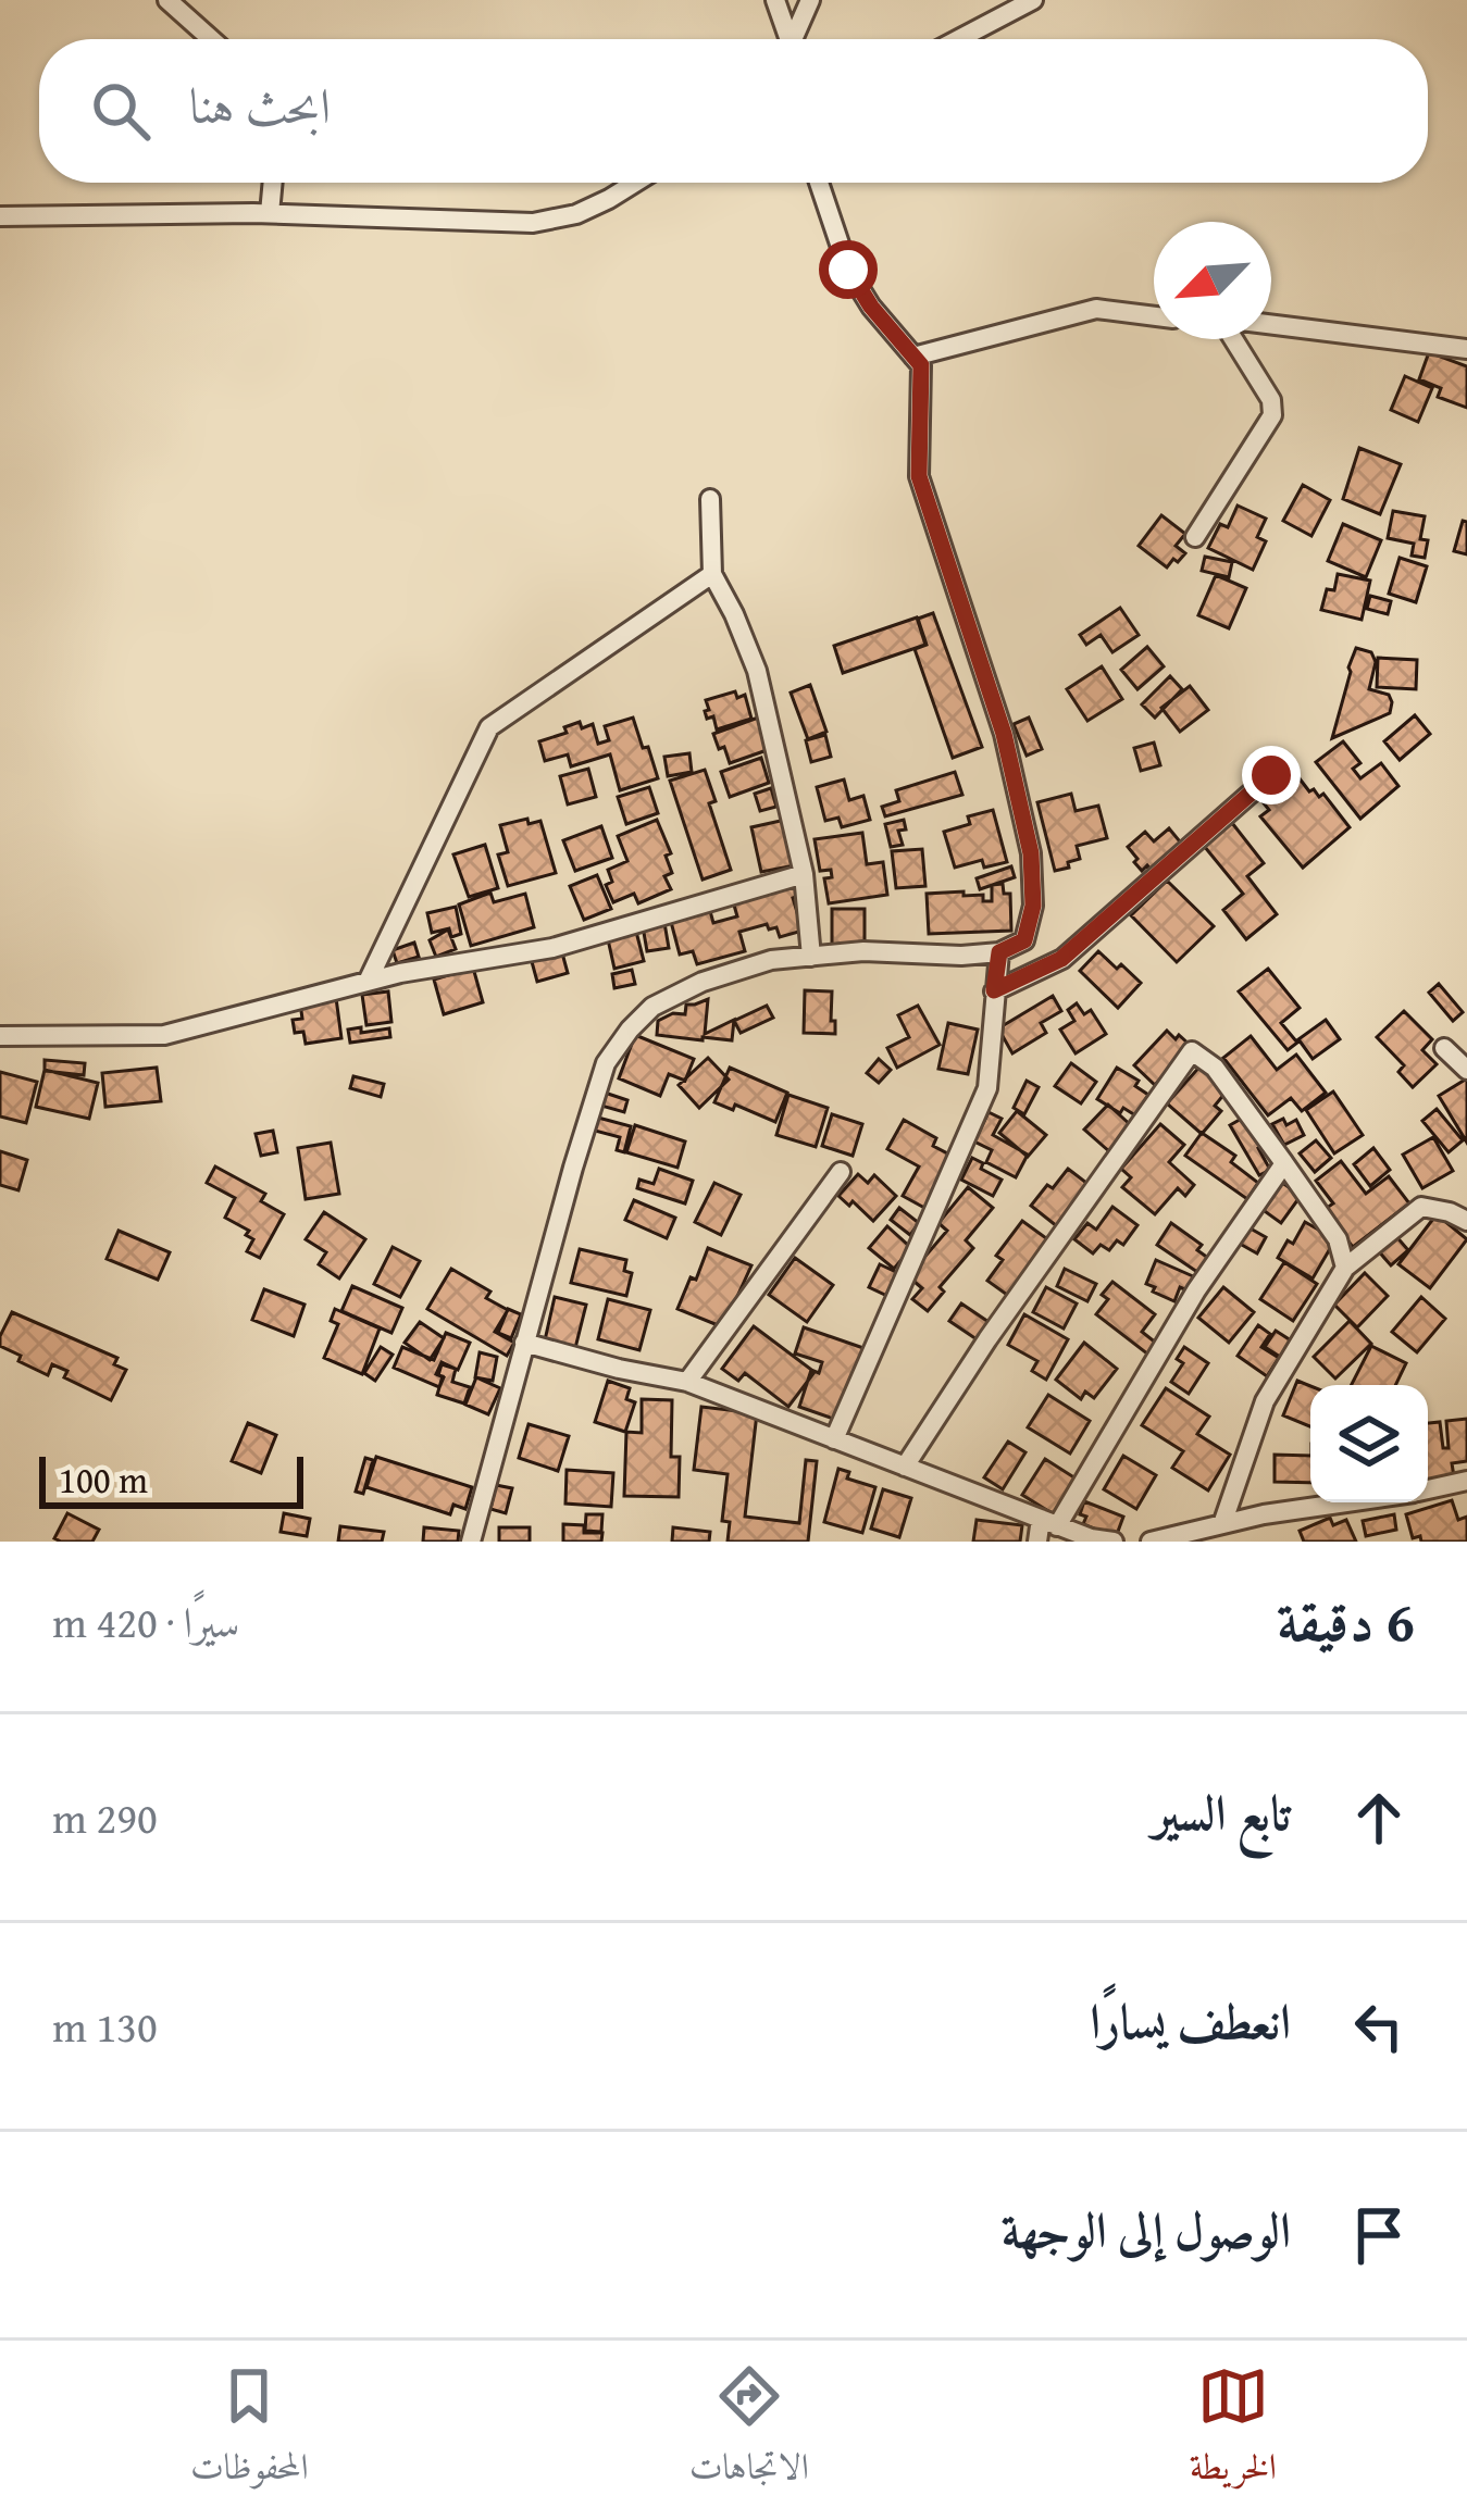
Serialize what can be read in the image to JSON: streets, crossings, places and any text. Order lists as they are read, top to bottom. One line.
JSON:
{"scale_bar":"100 m","north":"bottom left","page":{"search":"ابحث هنا","scale":"100 m","heading":["6 دقيقة","سيرًا · 420 m"],"list":[["تابع السير","290 m"],["انعطف يسارًا","130 m"],"الوصول إلى الوجهة"],"nav":["الخريطة","الاتجاهات","المحفوظات"]}}
